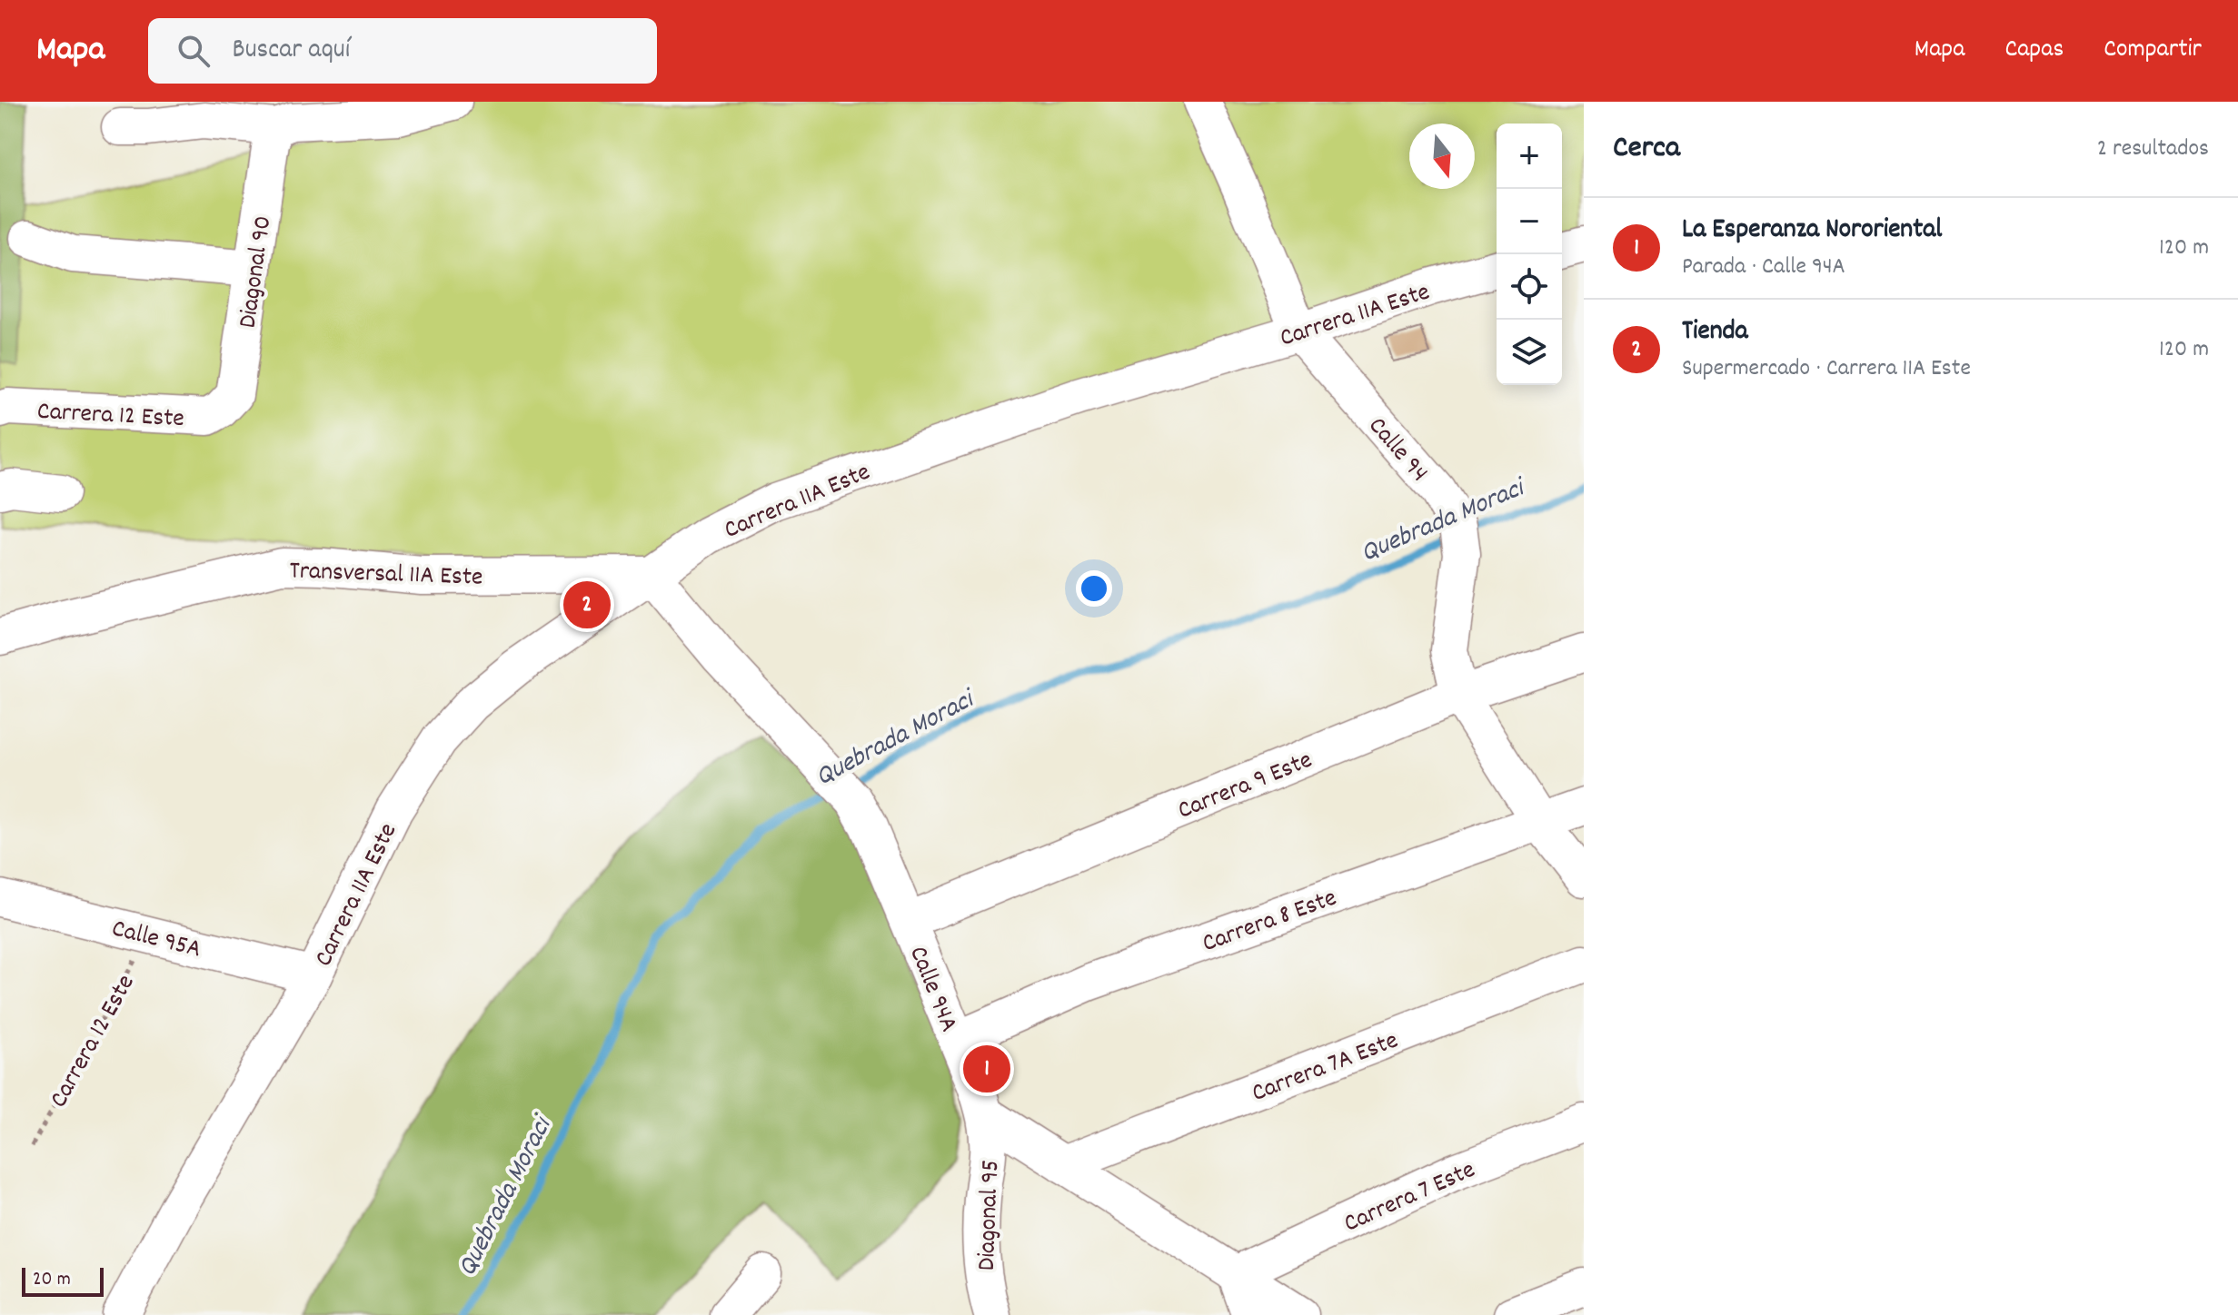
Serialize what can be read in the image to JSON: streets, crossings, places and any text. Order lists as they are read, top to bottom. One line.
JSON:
{"streets":{"street":["Diagonal 90","Carrera 11A Este","Carrera 12 Este","Calle 94","Transversal 11A Este","Carrera 9 Este","Carrera 8 Este","Calle 95A","Calle 94A","Carrera 7A Este","Carrera 7 Este","Diagonal 95"]},"crossings":[["Diagonal 90","Carrera 12 Este"],["Carrera 11A Este","Calle 94"],["Carrera 11A Este","Transversal 11A Este"],["Carrera 11A Este","Calle 95A"],["Carrera 11A Este","Calle 94A"],["Carrera 12 Este","Calle 95A"],["Calle 94","Carrera 9 Este"],["Calle 94","Carrera 8 Este"],["Transversal 11A Este","Calle 94A"],["Carrera 9 Este","Calle 94A"],["Carrera 8 Este","Calle 94A"],["Calle 94A","Diagonal 95"]],"water":["Quebrada Moraci"],"scale_bar":"20 m","north":"bottom","page":{"header":"Mapa","search":"Buscar aquí","nav":["Mapa","Capas","Compartir"],"heading":["Cerca","2 resultados"],"map_buttons":["+","−"],"list":[{"mark":"1","name":"La Esperanza Nororiental","note":"Parada · Calle 94A","value":"120 m"},{"mark":"2","name":"Tienda","note":"Supermercado · Carrera 11A Este","value":"120 m"}],"pins":["2","1"],"scale":"20 m"}}
